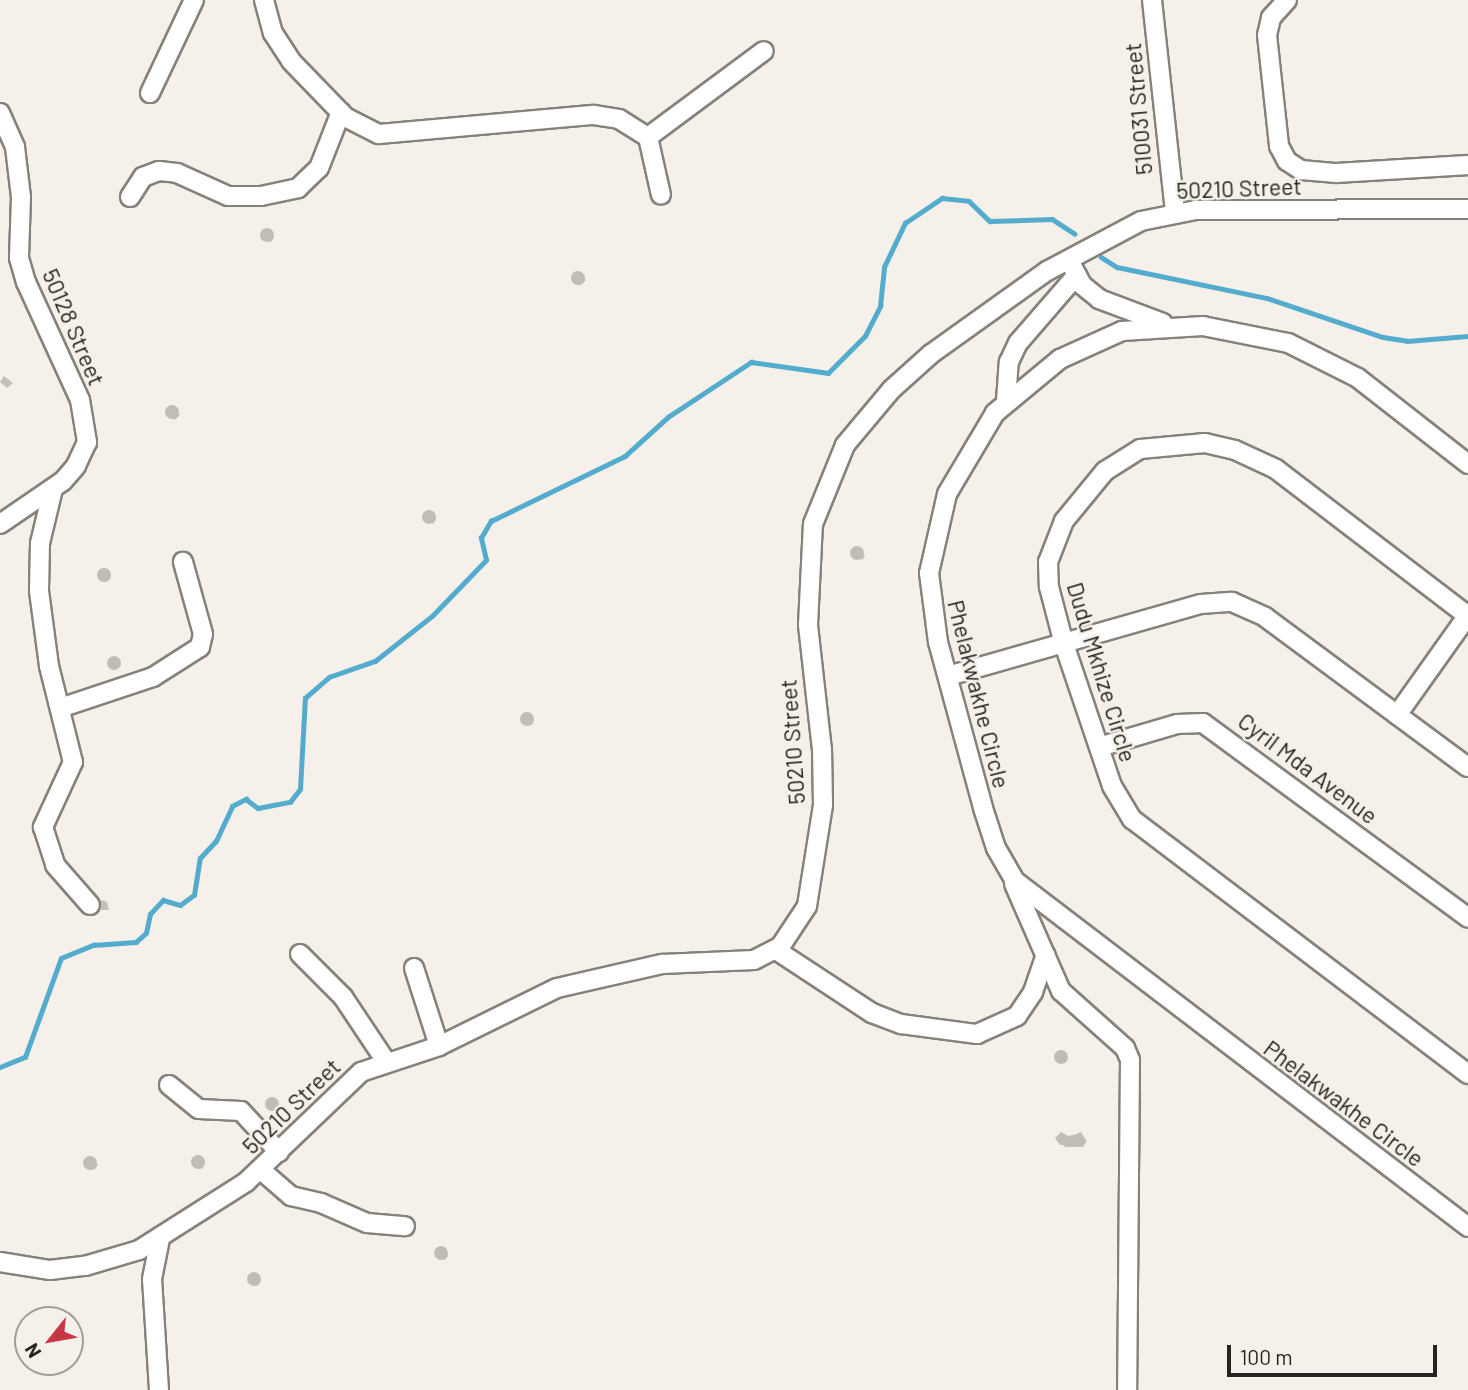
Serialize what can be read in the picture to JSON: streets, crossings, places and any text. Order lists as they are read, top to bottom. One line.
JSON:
{"streets":{"street":["510031 Street","50210 Street","50128 Street","Dudu Mkhize Circle","Phelakwakhe Circle","Cyril Mda Avenue"]},"crossings":[["510031 Street","50210 Street"],["Dudu Mkhize Circle","Cyril Mda Avenue"]],"scale_bar":"100 m","north":"bottom left"}
